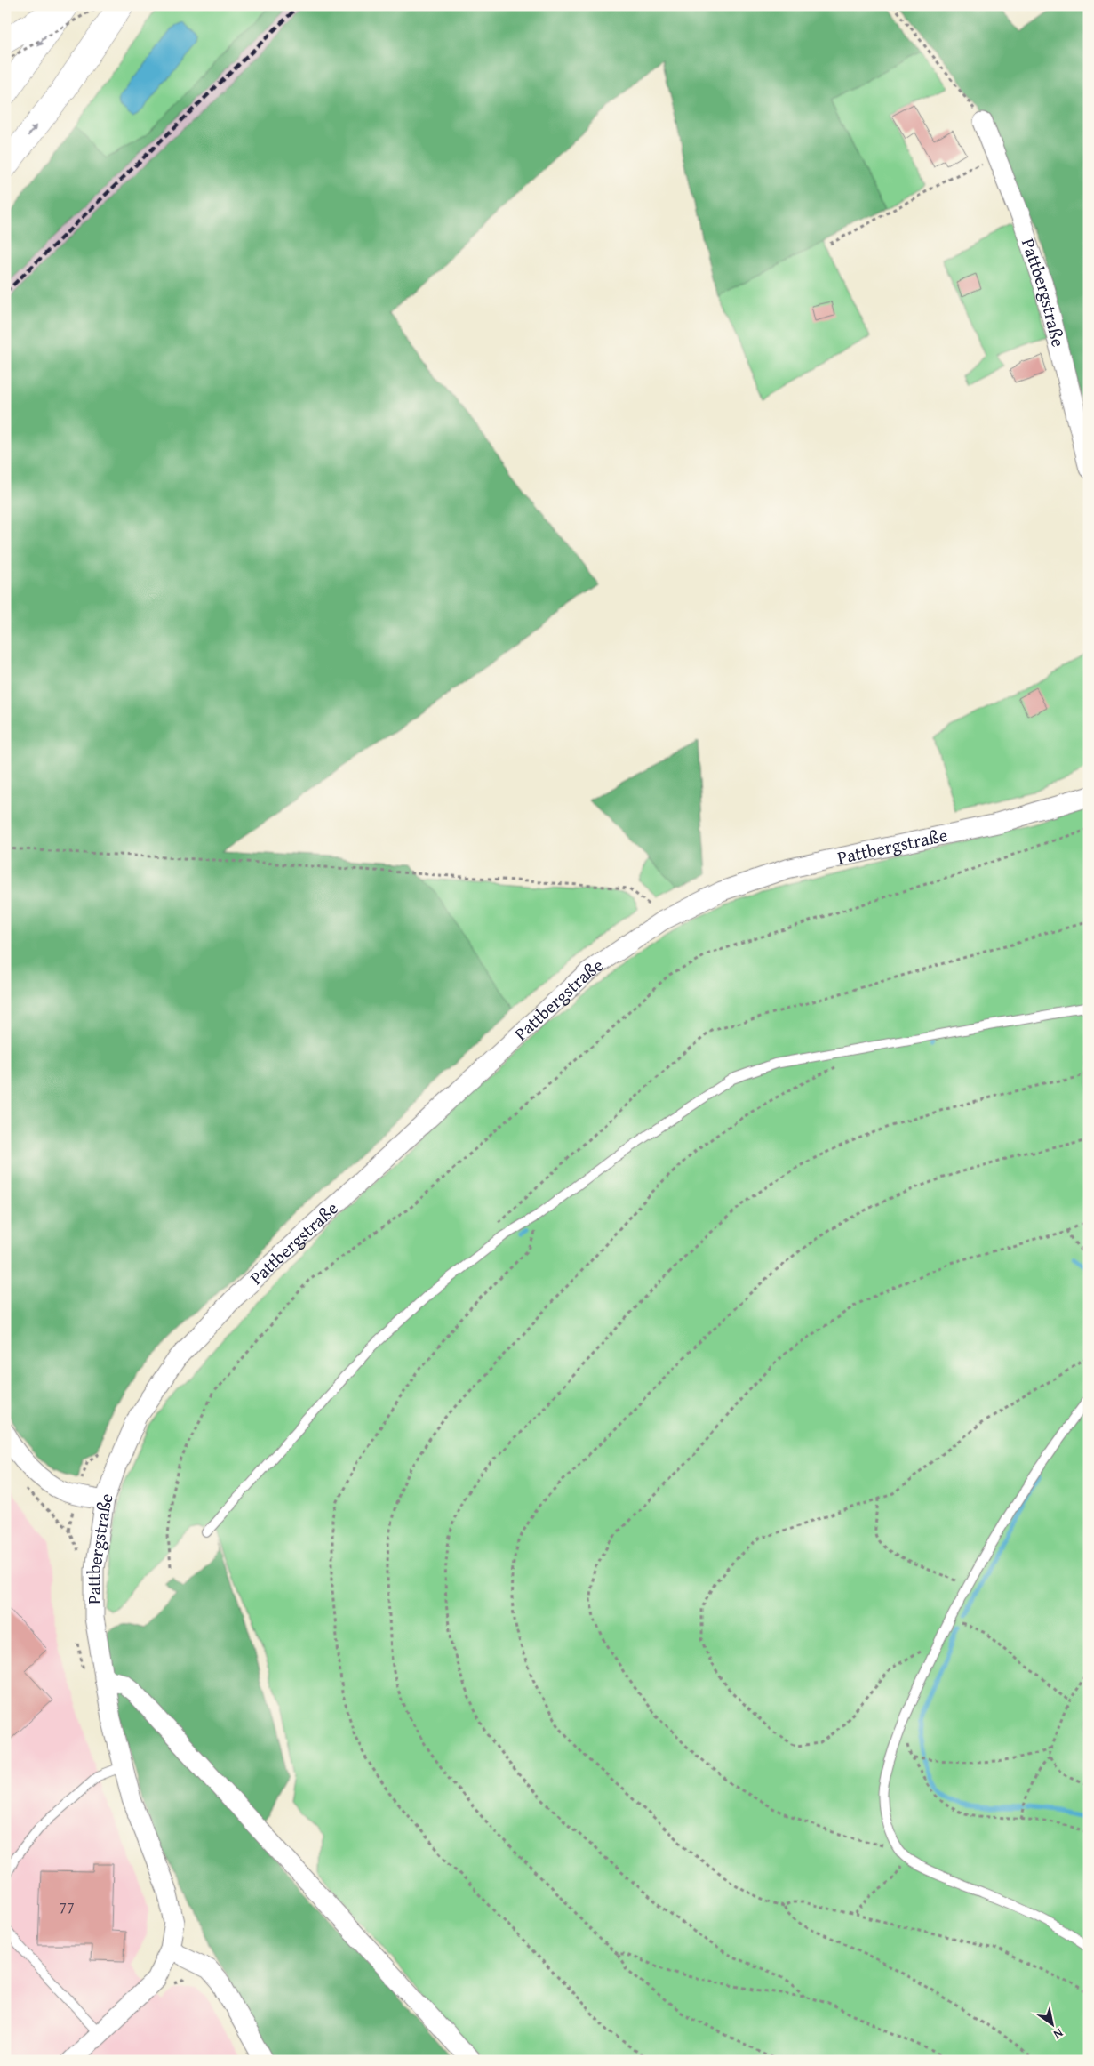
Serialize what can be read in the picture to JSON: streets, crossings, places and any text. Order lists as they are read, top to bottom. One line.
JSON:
{"streets":{"street":["Pattbergstraße"]},"house_numbers":["77"],"north":"bottom right"}
